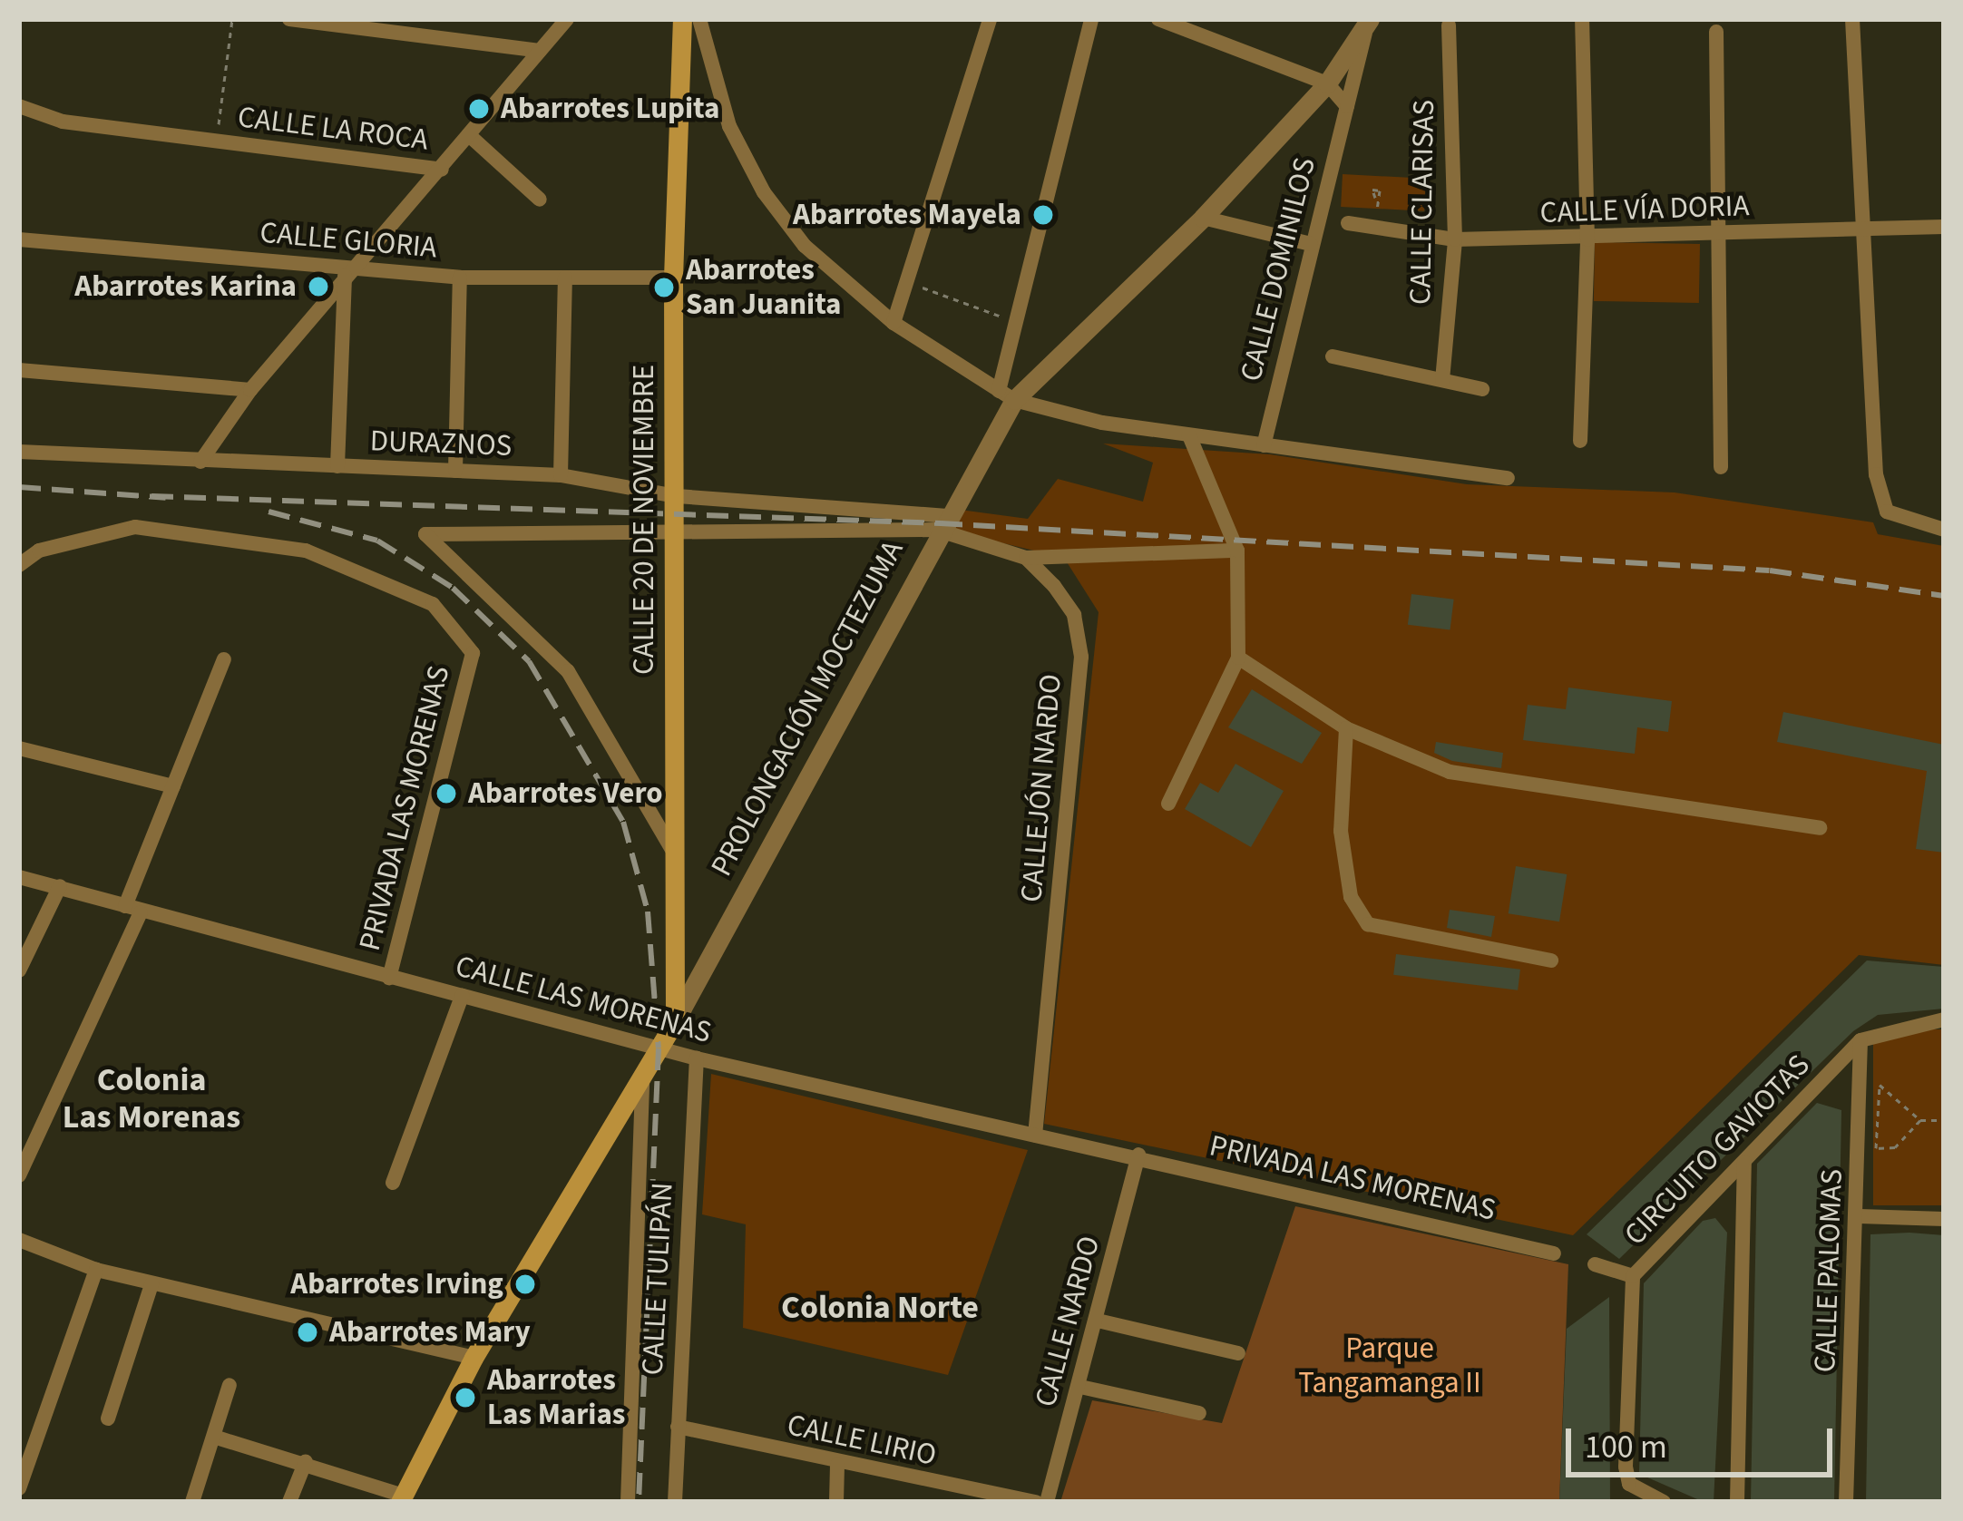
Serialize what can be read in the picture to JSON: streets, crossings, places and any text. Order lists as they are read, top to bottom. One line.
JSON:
{"streets":{"main road":["CALLE 20 DE NOVIEMBRE","PROLONGACIÓN MOCTEZUMA"],"street":["CALLE LA ROCA","CALLE CLARISAS","CALLE VÍA DORIA","CALLE GLORIA","CALLE DOMINILOS","DURAZNOS","CALLEJÓN NARDO","PRIVADA LAS MORENAS","CALLE LAS MORENAS","CIRCUITO GAVIOTAS","CALLE PALOMAS","CALLE TULIPÁN","CALLE NARDO","CALLE LIRIO"]},"crossings":[["CALLE CLARISAS","CALLE VÍA DORIA"],["CALLE GLORIA","CALLE 20 DE NOVIEMBRE"],["CALLE DOMINILOS","PROLONGACIÓN MOCTEZUMA"],["DURAZNOS","CALLE 20 DE NOVIEMBRE"],["DURAZNOS","PROLONGACIÓN MOCTEZUMA"],["CALLE 20 DE NOVIEMBRE","PROLONGACIÓN MOCTEZUMA"],["PROLONGACIÓN MOCTEZUMA","CALLE LAS MORENAS"],["CALLEJÓN NARDO","CALLE LAS MORENAS"],["PRIVADA LAS MORENAS","CALLE LAS MORENAS"],["PRIVADA LAS MORENAS","CALLE NARDO"],["CALLE LAS MORENAS","CALLE TULIPÁN"],["CALLE LAS MORENAS","CALLE NARDO"],["CIRCUITO GAVIOTAS","CALLE PALOMAS"],["CALLE TULIPÁN","CALLE LIRIO"]],"districts":["Colonia Las Morenas","Colonia Norte"],"parks":["Parque Tangamanga II"],"places":["Abarrotes Lupita","Abarrotes Mayela","Abarrotes Karina","Abarrotes San Juanita","Abarrotes Vero","Abarrotes Irving","Abarrotes Mary","Abarrotes Las Marias"],"scale_bar":"100 m"}
